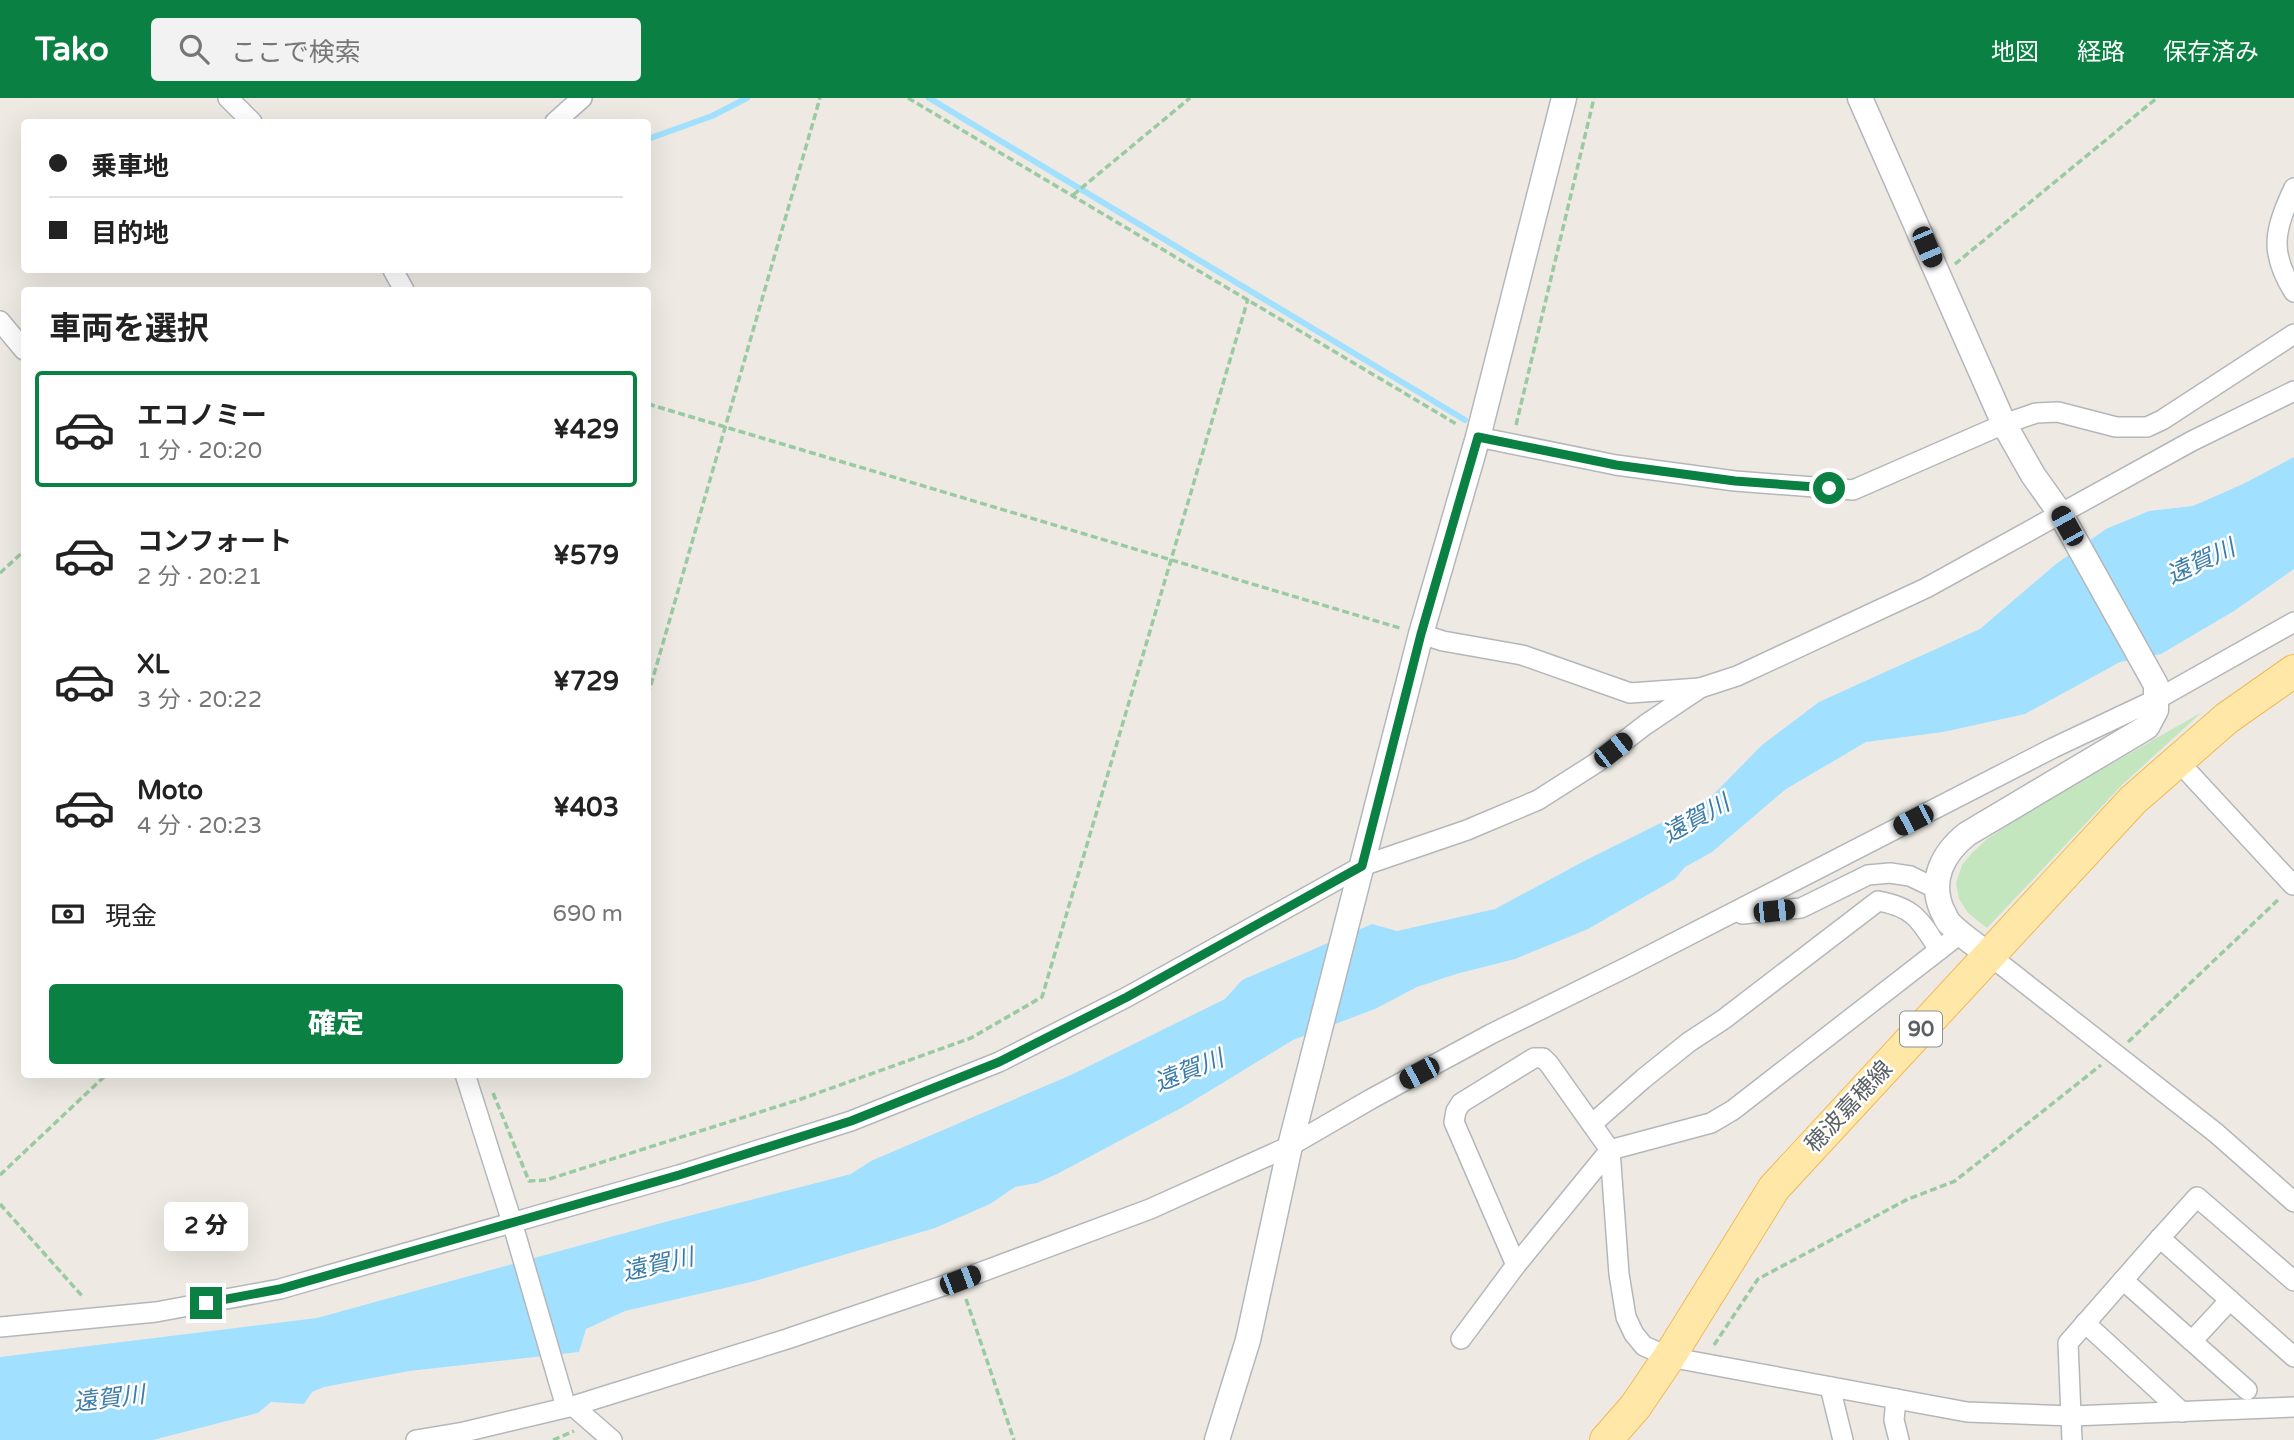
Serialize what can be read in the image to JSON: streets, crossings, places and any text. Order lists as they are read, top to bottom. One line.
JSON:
{"streets":{"main road":["90","穂波嘉穂線"]},"water":["遠賀川"],"page":{"header":"Tako","search":"ここで検索","nav":["地図","経路","保存済み"],"banner":["乗車地","目的地"],"heading":"車両を選択","list":[{"name":"エコノミー","note":"1 分 · 20:20","value":"¥429"},{"name":"コンフォート","note":"2 分 · 20:21","value":"¥579"},{"name":"XL","note":"3 分 · 20:22","value":"¥729"},{"name":"Moto","note":"4 分 · 20:23","value":"¥403"}],"pay":["現金","690 m"],"buttons":"確定","bubble":"2 分"}}
